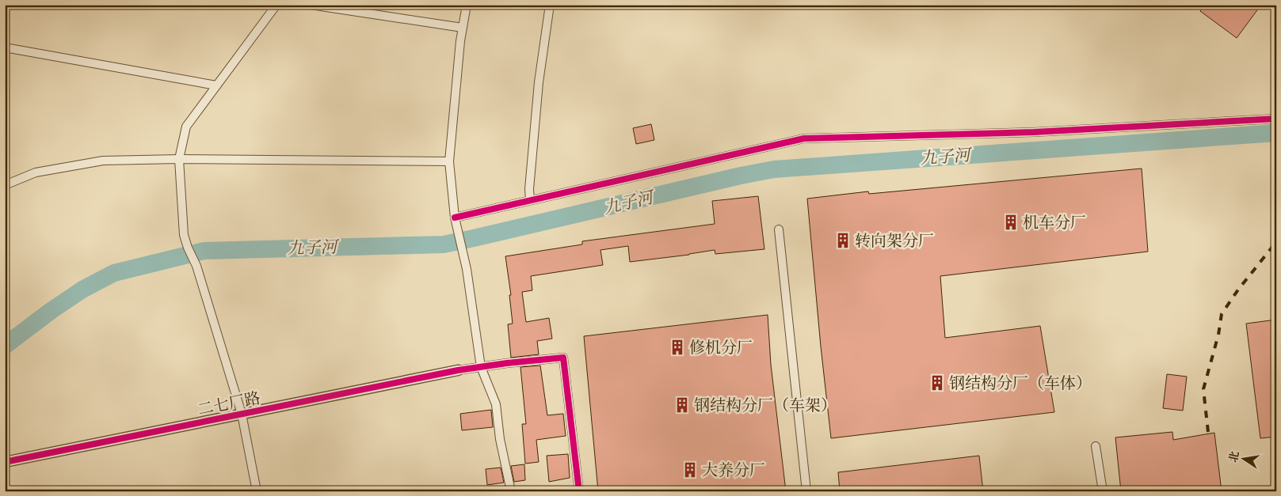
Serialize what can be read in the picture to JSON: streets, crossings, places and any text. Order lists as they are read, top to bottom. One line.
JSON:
{"streets":{"street":["二七厂路"]},"water":["九子河"],"places":{"building":["机车分厂","转向架分厂","修机分厂","钢结构分厂（车体）","钢结构分厂（车架）","大养分厂"]},"north":"left"}
